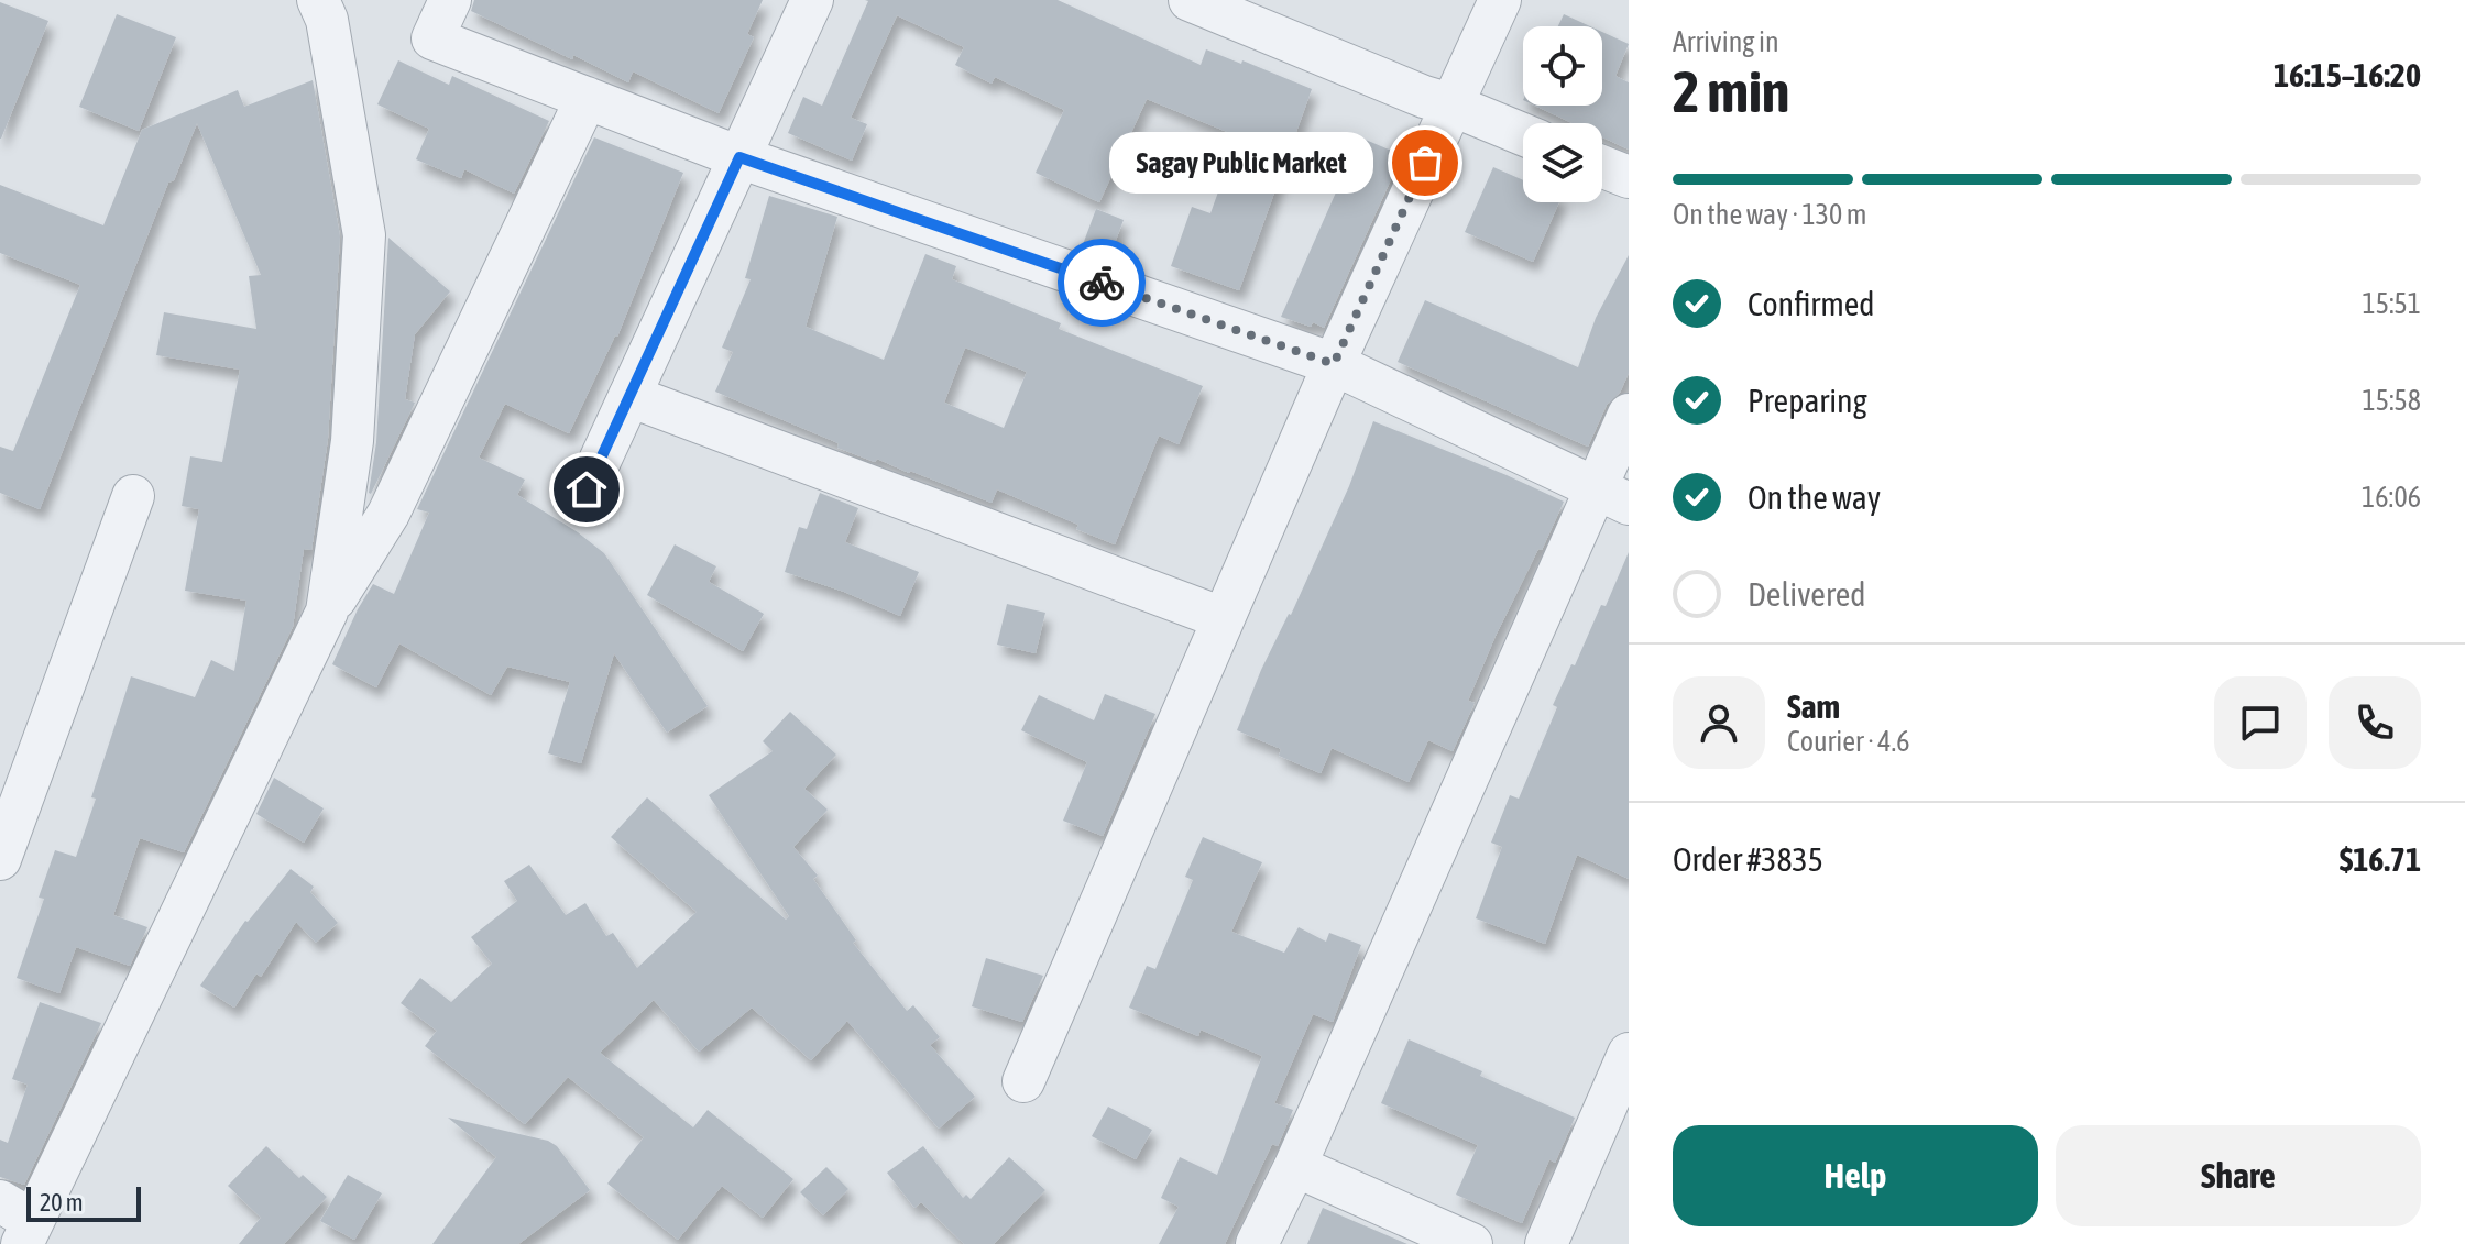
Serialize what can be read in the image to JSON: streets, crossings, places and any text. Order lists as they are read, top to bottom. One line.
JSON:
{"places":["Sagay Public Market"],"scale_bar":"20 m","page":{"heading":["2 min","Arriving in","16:15–16:20"],"panel":["Sam","Courier · 4.6","Order #3835","$16.71"],"bubble":"Sagay Public Market","bar":"On the way · 130 m","list":[["Confirmed","15:51"],["Preparing","15:58"],["On the way","16:06"],"Delivered"],"buttons":["Help","Share"],"scale":"20 m"}}
